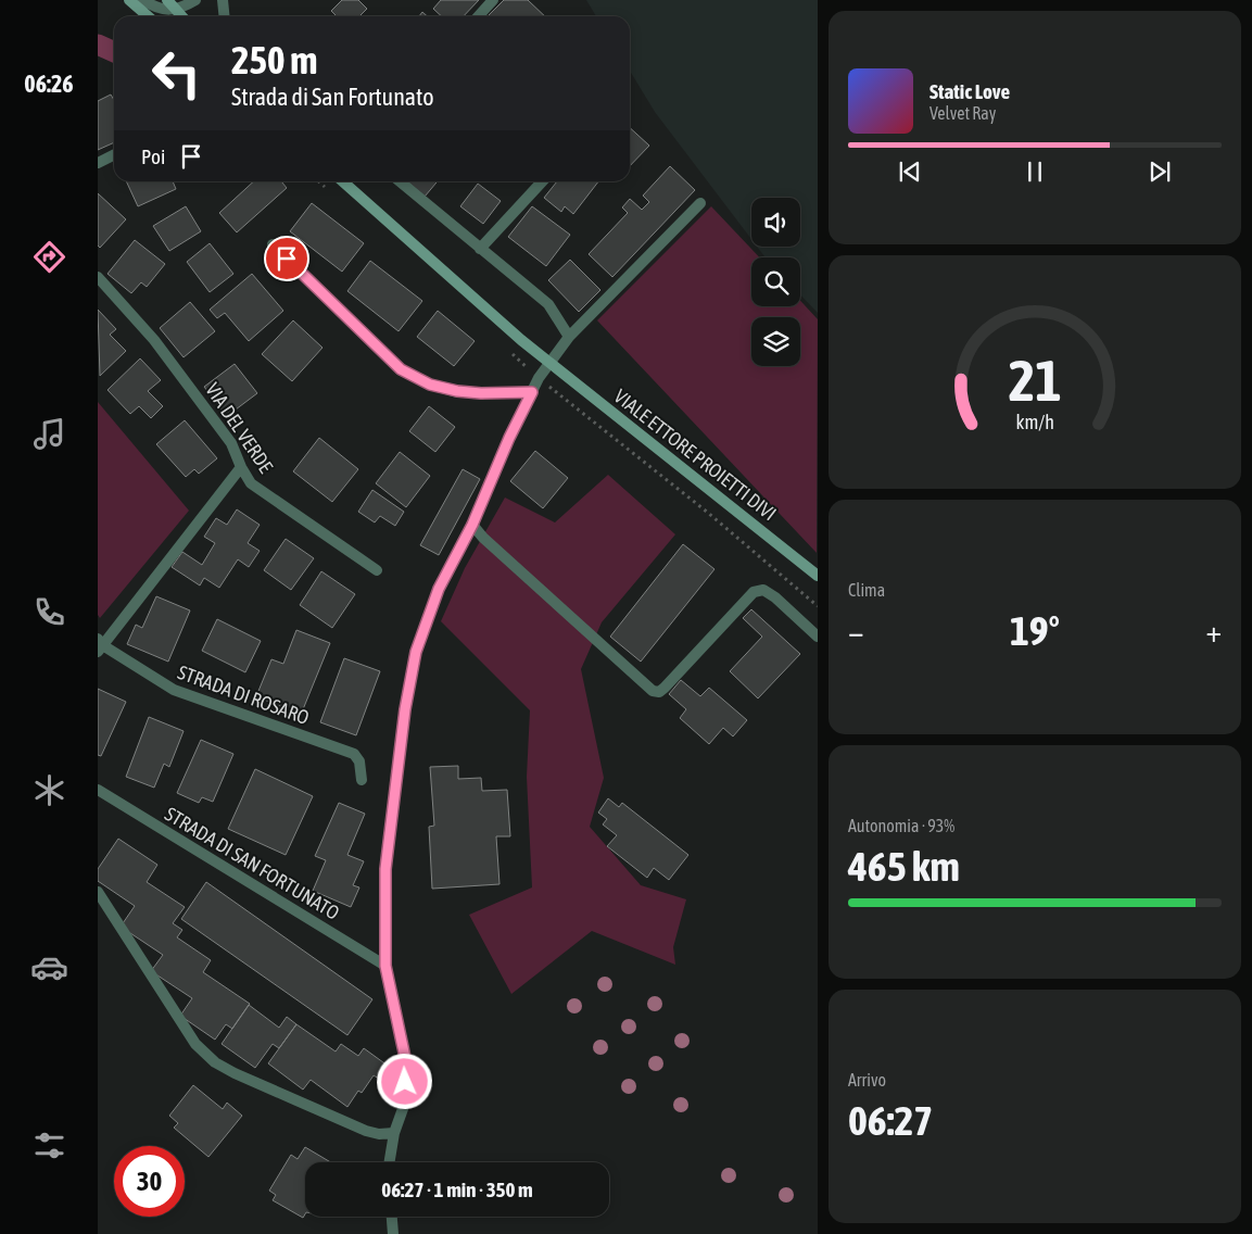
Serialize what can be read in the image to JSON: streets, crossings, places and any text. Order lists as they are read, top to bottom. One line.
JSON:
{"streets":{"main road":["VIALE ETTORE PROIETTI DIVI"],"street":["VIA DEL VERDE","STRADA DI ROSARO","STRADA DI SAN FORTUNATO"]},"crossings":[["VIA DEL VERDE","STRADA DI ROSARO"]],"page":{"tabs":"06:26","turn":["250 m","Strada di San Fortunato"],"song":["Static Love","Velvet Ray"],"then":"Poi","tile":["Clima",["Autonomia · 93%","465 km"],["Arrivo","06:27"]],"heat":["−","19°","+"],"limit":"30","trip":"06:27 · 1 min · 350 m","gauge":["21","km/h"]}}
